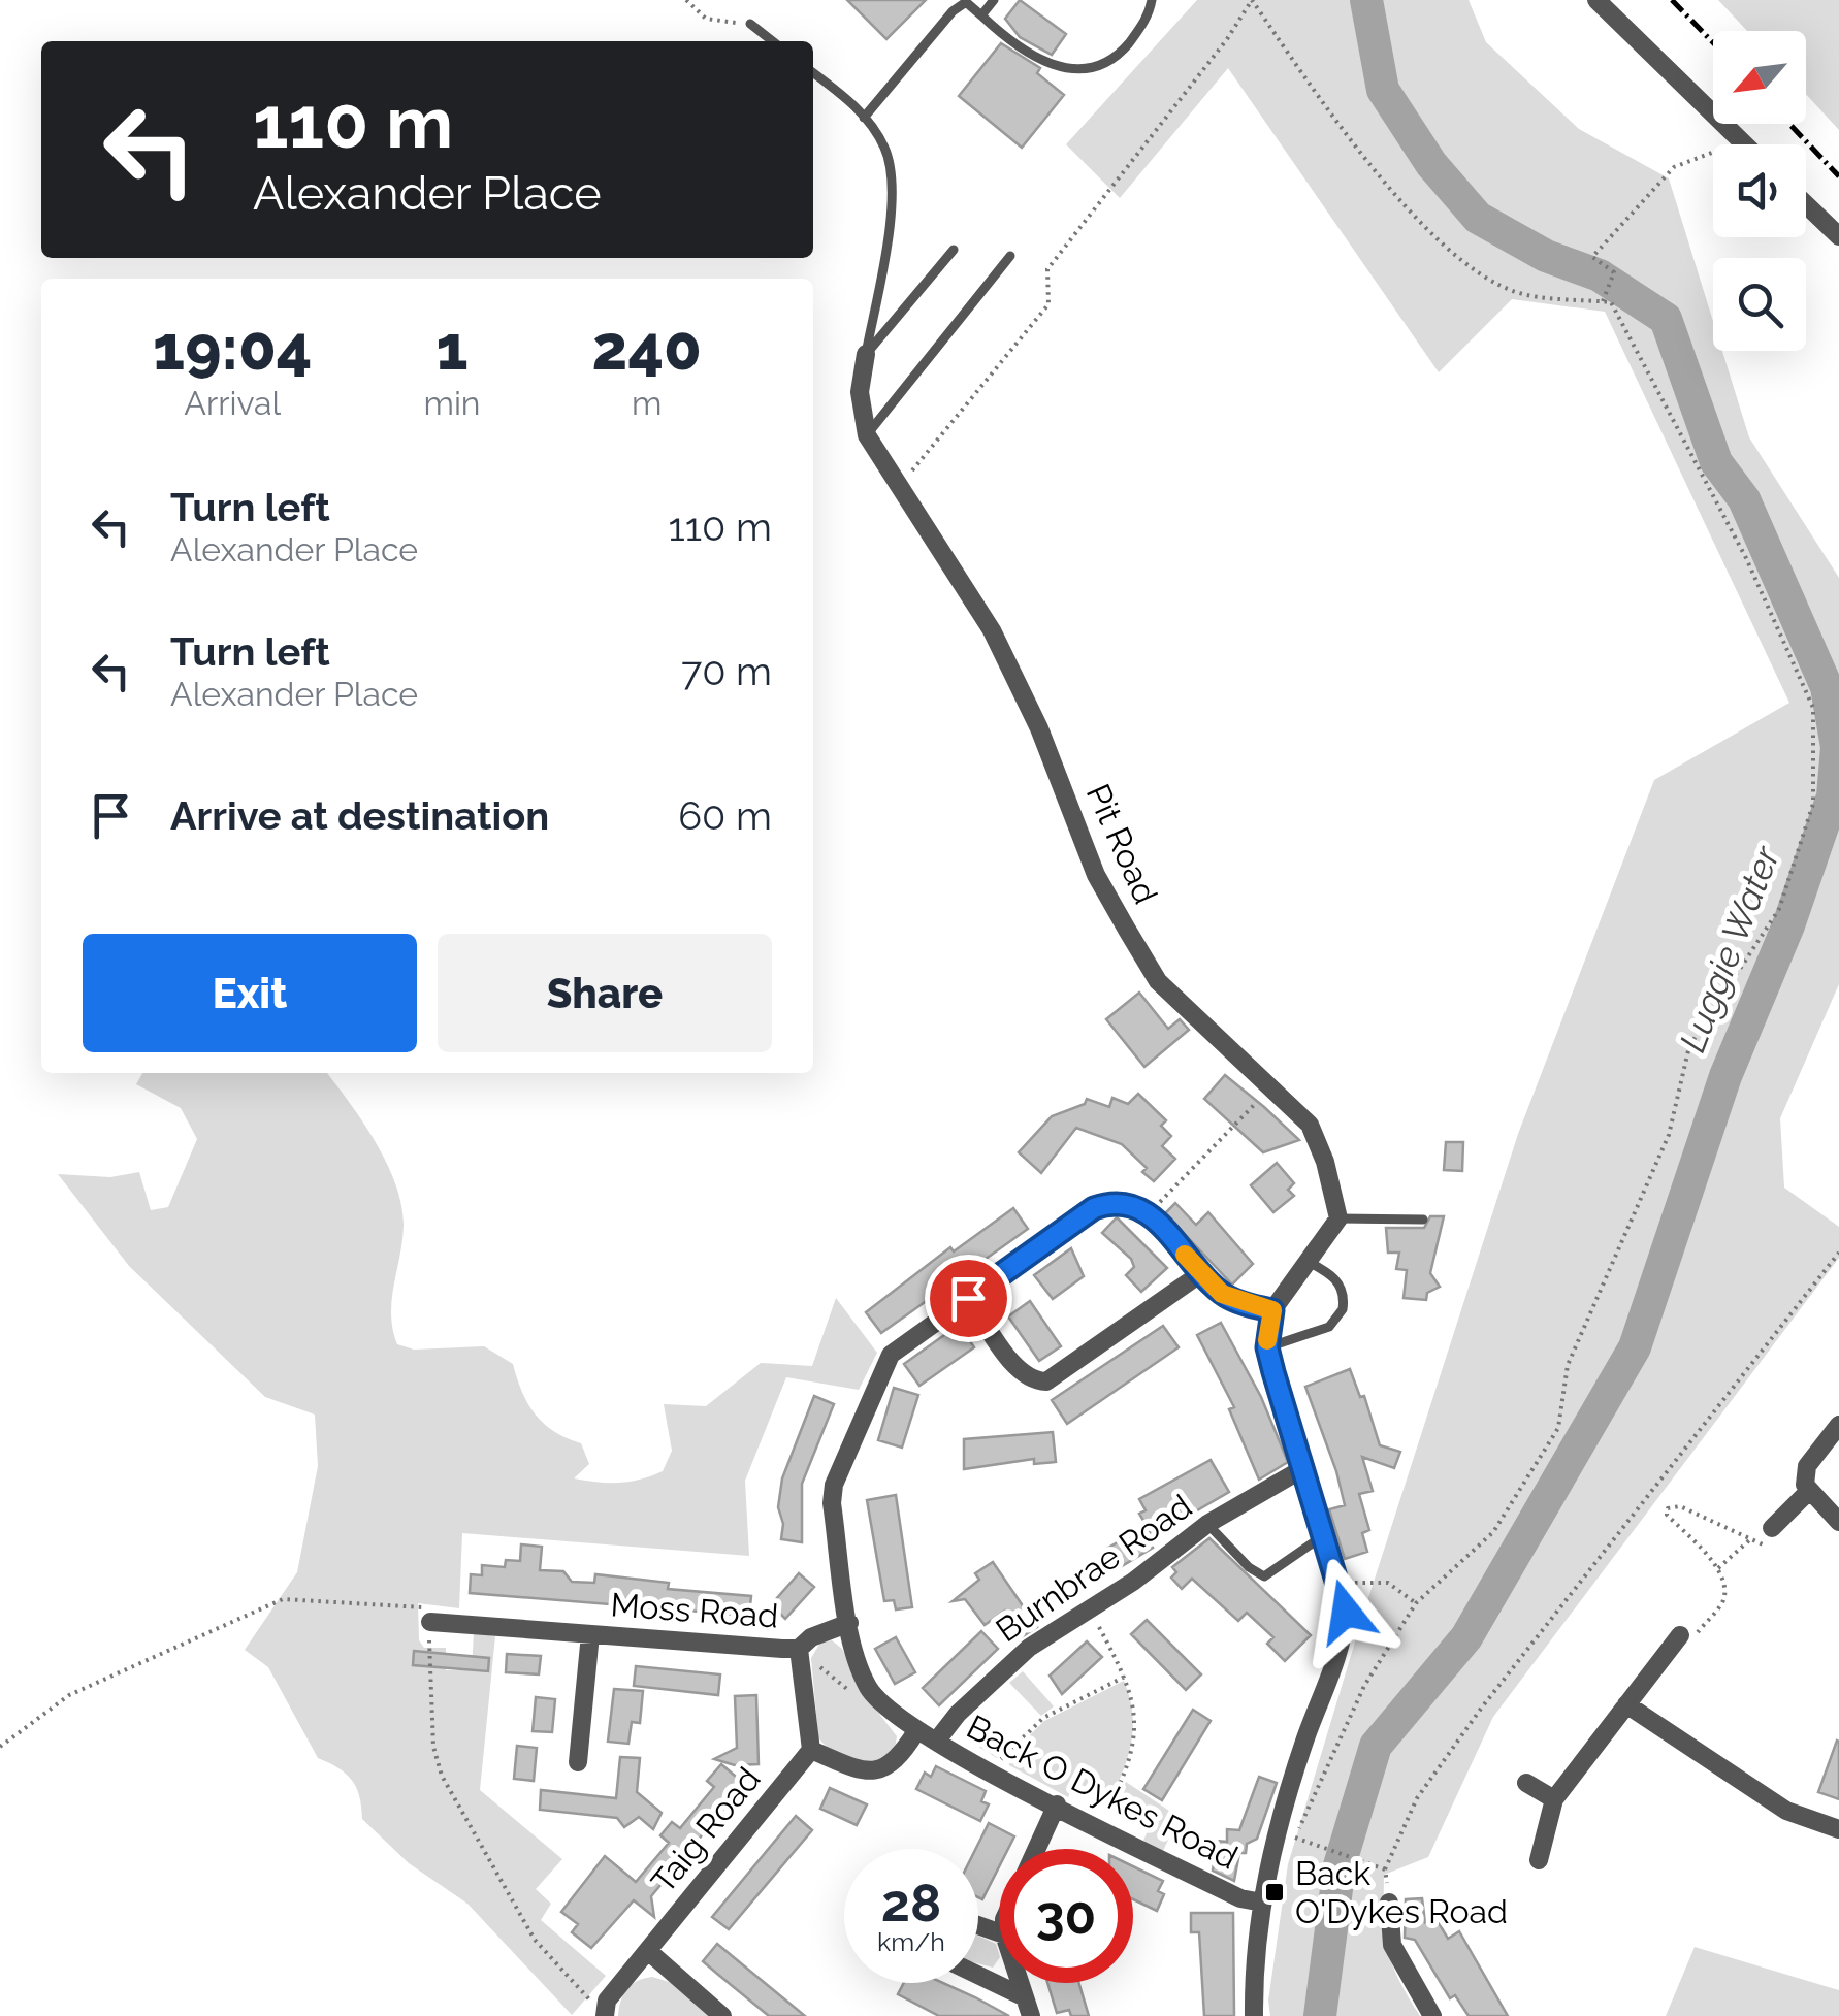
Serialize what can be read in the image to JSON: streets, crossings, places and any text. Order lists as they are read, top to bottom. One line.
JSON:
{"streets":{"street":["Pit Road","Burnbrae Road","Moss Road","Back O Dykes Road","Taig Road"]},"crossings":[["Burnbrae Road","Back O Dykes Road"]],"water":["Luggie Water"],"places":{"transit":["Back O'Dykes Road"]},"north":"bottom left","page":{"turn":["110 m","Alexander Place"],"eta":["19:04","Arrival","1","min","240","m"],"list":[{"name":"Turn left","note":"Alexander Place","value":"110 m"},{"name":"Turn left","note":"Alexander Place","value":"70 m"},{"name":"Arrive at destination","value":"60 m"}],"buttons":["Exit","Share"],"speed":"28 km/h","limit":"30"}}
